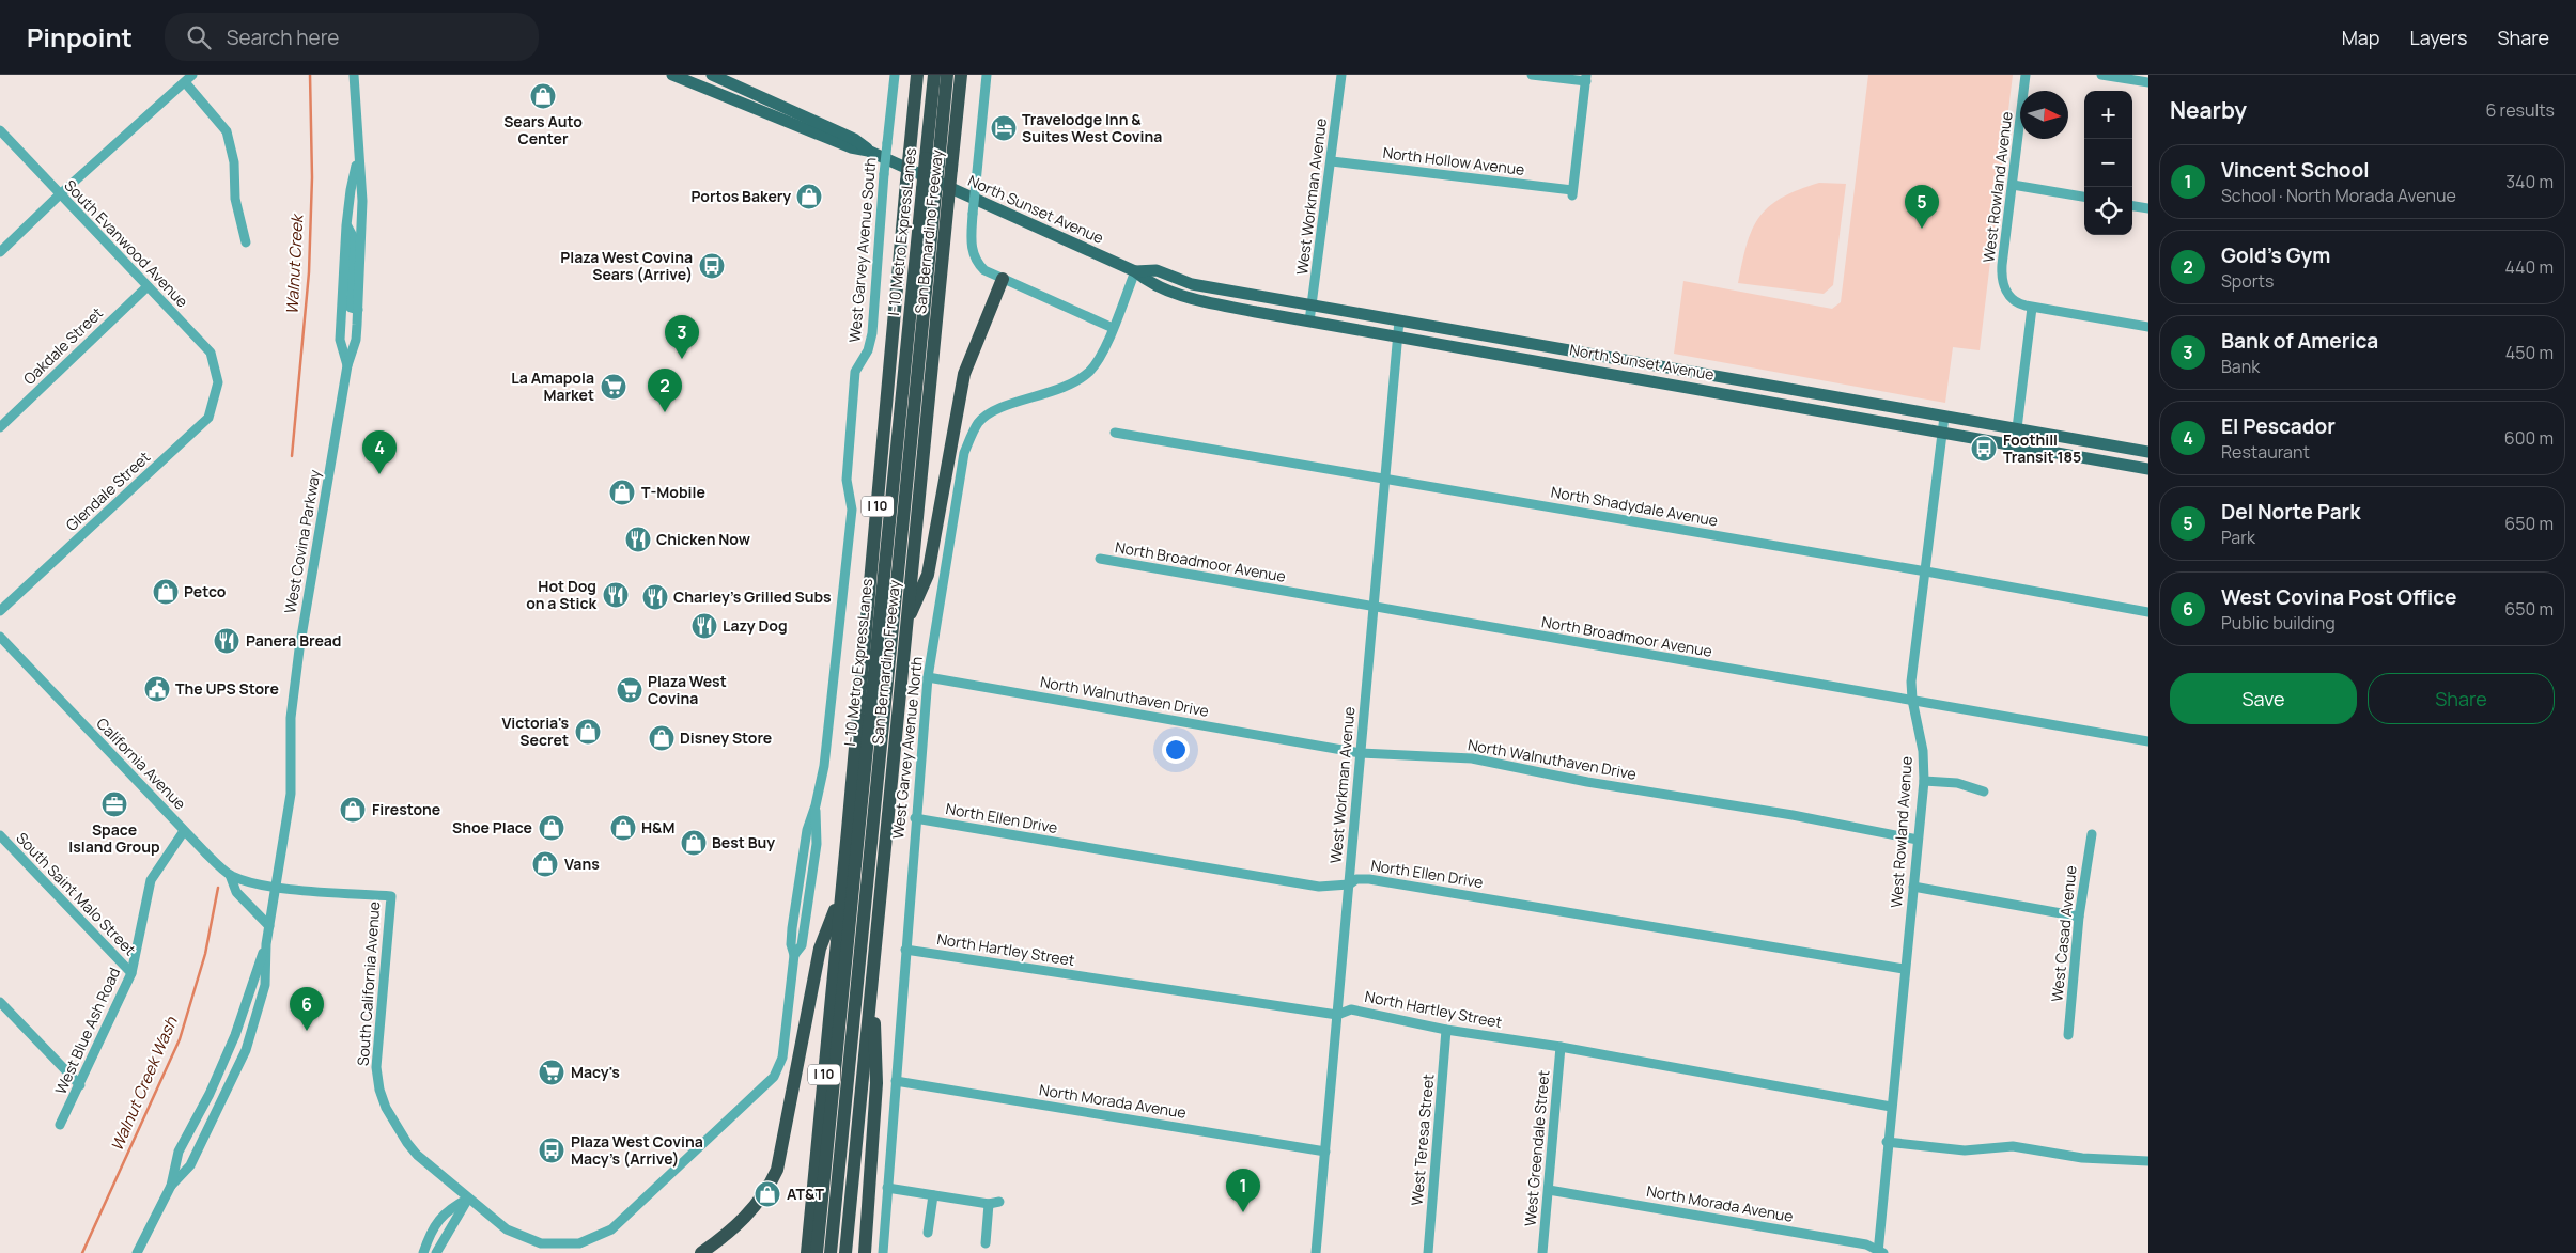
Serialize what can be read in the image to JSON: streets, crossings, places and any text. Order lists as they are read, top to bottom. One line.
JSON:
{"streets":{"highway":["I-10 Metro ExpressLanes","San Bernardino Freeway","I 10"],"main road":["North Sunset Avenue"],"street":["North Hollow Avenue","West Rowland Avenue","West Workman Avenue","South Evanwood Avenue","West Garvey Avenue South","Oakdale Street","Glendale Street","North Shadydale Avenue","West Covina Parkway","North Broadmoor Avenue","North Walnuthaven Drive","West Garvey Avenue North","California Avenue","North Ellen Drive","South Saint Malo Street","West Casad Avenue","North Hartley Street","South California Avenue","West Blue Ash Road","North Morada Avenue","West Teresa Street","West Greendale Street"]},"crossings":[["North Hollow Avenue","West Workman Avenue"],["West Rowland Avenue","North Sunset Avenue"],["West Rowland Avenue","North Shadydale Avenue"],["West Rowland Avenue","North Broadmoor Avenue"],["West Rowland Avenue","North Walnuthaven Drive"],["West Rowland Avenue","North Ellen Drive"],["West Rowland Avenue","North Hartley Street"],["West Rowland Avenue","North Morada Avenue"],["West Workman Avenue","North Sunset Avenue"],["West Workman Avenue","North Shadydale Avenue"],["West Workman Avenue","North Broadmoor Avenue"],["West Workman Avenue","North Walnuthaven Drive"],["West Workman Avenue","North Ellen Drive"],["West Workman Avenue","North Hartley Street"],["West Workman Avenue","North Morada Avenue"],["North Sunset Avenue","I-10 Metro ExpressLanes"],["North Sunset Avenue","West Garvey Avenue North"],["I-10 Metro ExpressLanes","San Bernardino Freeway"],["South Evanwood Avenue","Oakdale Street"],["South Evanwood Avenue","Glendale Street"],["West Garvey Avenue South","South California Avenue"],["West Covina Parkway","California Avenue"],["West Covina Parkway","South California Avenue"],["North Walnuthaven Drive","West Garvey Avenue North"],["West Garvey Avenue North","North Ellen Drive"],["West Garvey Avenue North","North Hartley Street"],["West Garvey Avenue North","North Morada Avenue"],["California Avenue","South California Avenue"],["California Avenue","West Blue Ash Road"],["South Saint Malo Street","West Blue Ash Road"],["North Hartley Street","West Teresa Street"],["North Hartley Street","West Greendale Street"],["North Morada Avenue","West Greendale Street"]],"water":["Walnut Creek","Walnut Creek Wash"],"places":{"shop":["Sears Auto Center","Portos Bakery","T-Mobile","Petco","Victoria's Secret","Disney Store","Firestone","Shoe Place","H&M","Best Buy","Vans","AT&T"],"hotel":["Travelodge Inn & Suites West Covina"],"bus stop":["Plaza West Covina Sears (Arrive)","Foothill Transit 185","Plaza West Covina Macy's (Arrive)"],"supermarket":["La Amapola Market","Plaza West Covina","Macy's"],"restaurant":["Chicken Now","Hot Dog on a Stick","Charley's Grilled Subs","Lazy Dog","Panera Bread"],"public building":["The UPS Store"],"office":["Space Island Group"]},"north":"right","page":{"header":"Pinpoint","search":"Search here","nav":["Map","Layers","Share"],"heading":["Nearby","6 results"],"map_buttons":["+","−"],"list":[{"mark":"1","name":"Vincent School","note":"School · North Morada Avenue","value":"340 m"},{"mark":"2","name":"Gold's Gym","note":"Sports","value":"440 m"},{"mark":"3","name":"Bank of America","note":"Bank","value":"450 m"},{"mark":"4","name":"El Pescador","note":"Restaurant","value":"600 m"},{"mark":"5","name":"Del Norte Park","note":"Park","value":"650 m"},{"mark":"6","name":"West Covina Post Office","note":"Public building","value":"650 m"}],"pins":["5","3","2","4","6","1"],"buttons":["Save","Share"]}}
